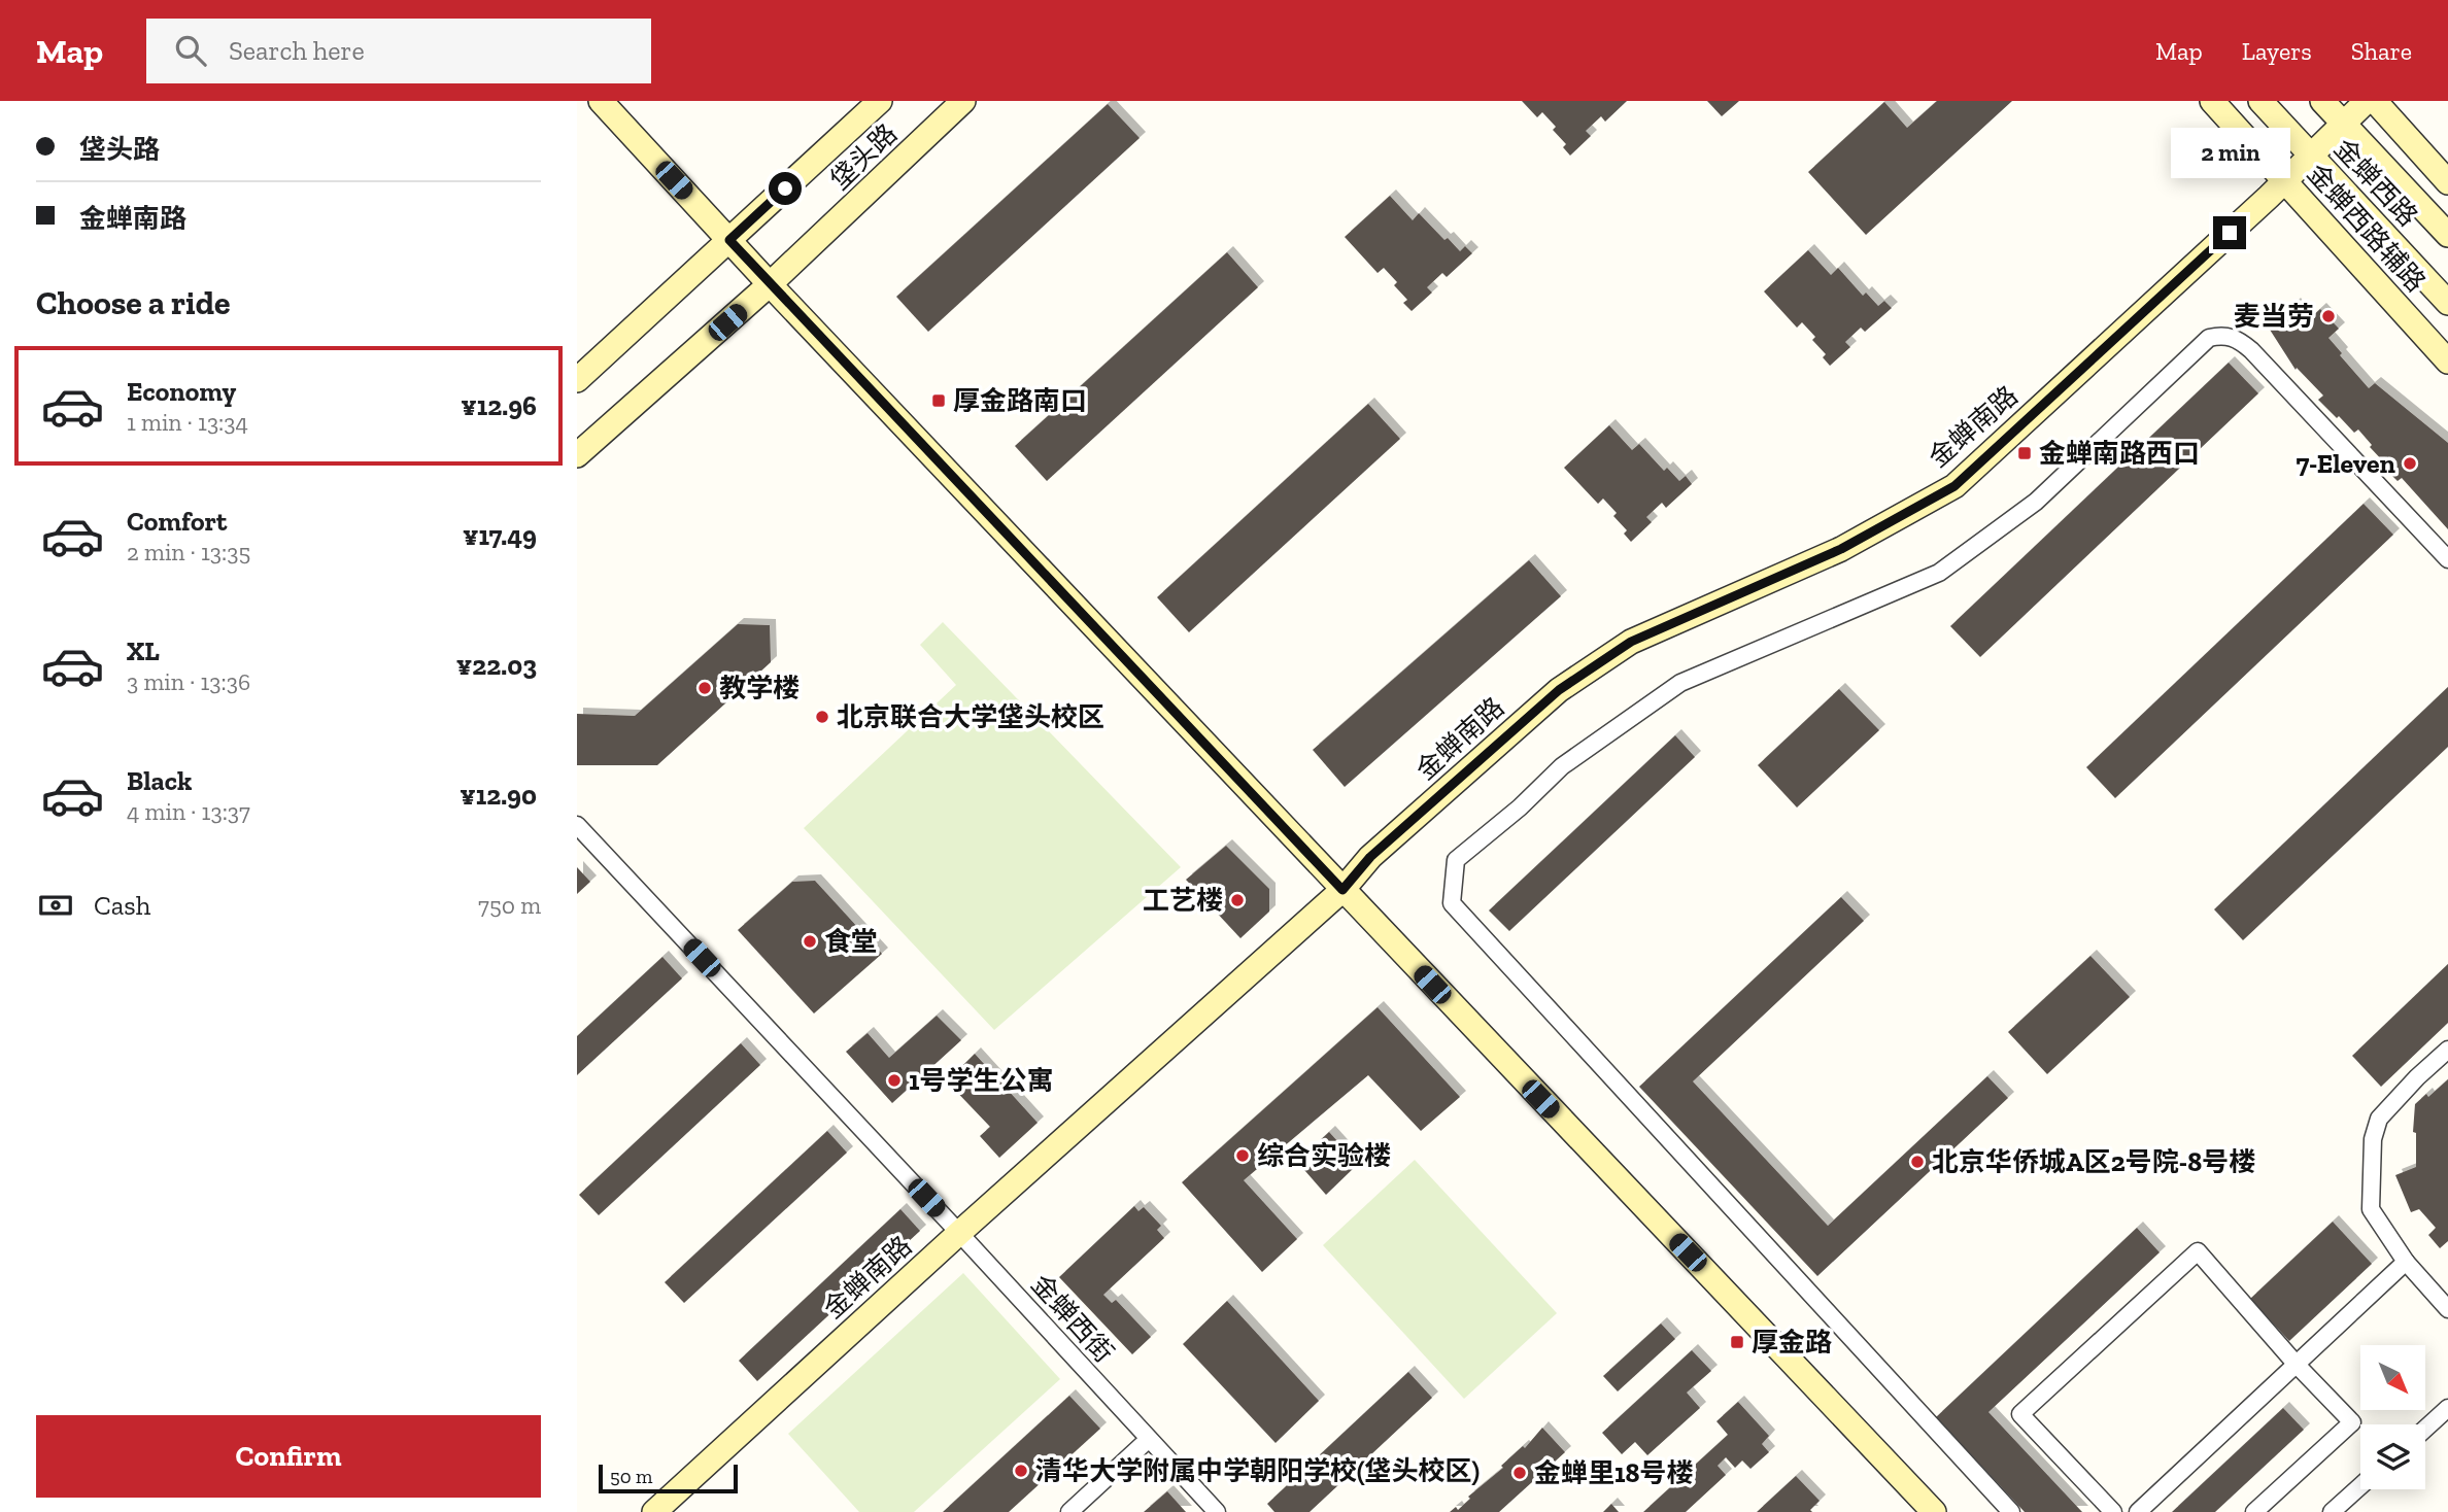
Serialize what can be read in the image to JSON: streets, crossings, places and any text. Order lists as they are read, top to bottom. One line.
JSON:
{"streets":{"street":["垡头路","金蝉西路","金蝉西路辅路","金蝉南路","金蝉西街"]},"crossings":[["金蝉西路","金蝉南路"],["金蝉西路辅路","金蝉南路"],["金蝉南路","金蝉西街"]],"places":{"other":["麦当劳","7-Eleven","教学楼","北京联合大学垡头校区","工艺楼","食堂","1号学生公寓","综合实验楼","北京华侨城A区2号院-8号楼","清华大学附属中学朝阳学校(垡头校区)","金蝉里18号楼"],"transit":["厚金路南口","金蝉南路西口","厚金路"]},"scale_bar":"50 m","north":"bottom right","page":{"header":"Map","search":"Search here","nav":["Map","Layers","Share"],"banner":["垡头路","金蝉南路"],"bubble":"2 min","heading":"Choose a ride","list":[{"name":"Economy","note":"1 min · 13:34","value":"¥12.96"},{"name":"Comfort","note":"2 min · 13:35","value":"¥17.49"},{"name":"XL","note":"3 min · 13:36","value":"¥22.03"},{"name":"Black","note":"4 min · 13:37","value":"¥12.90"}],"pay":["Cash","750 m"],"buttons":"Confirm","scale":"50 m"}}
